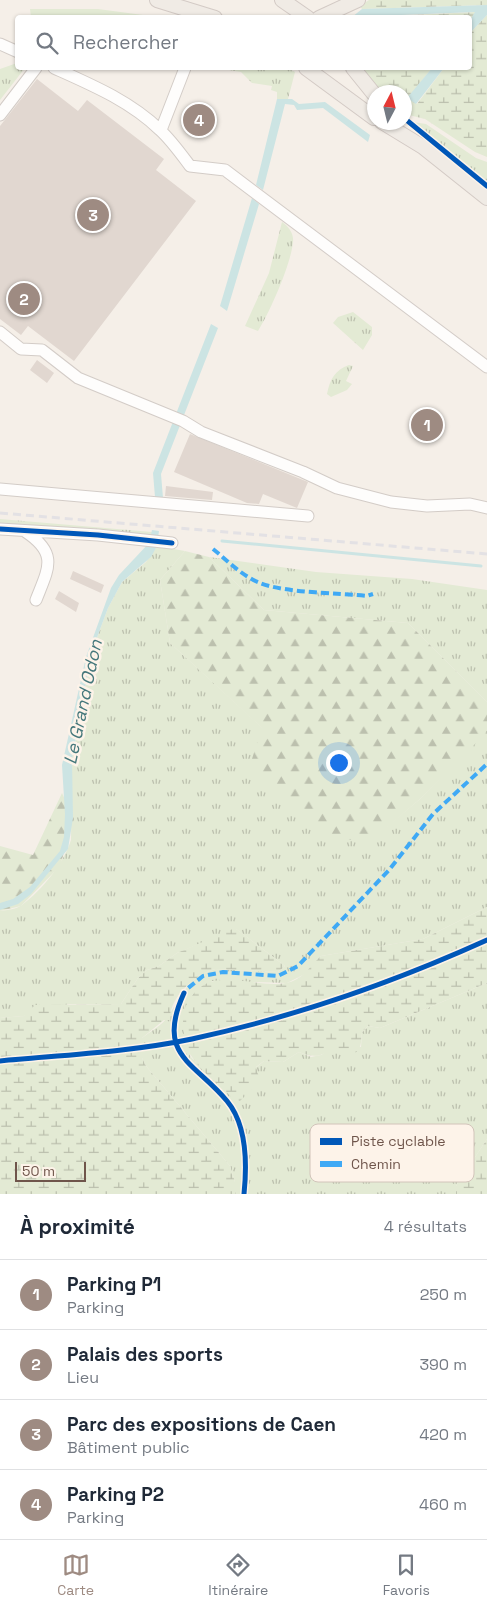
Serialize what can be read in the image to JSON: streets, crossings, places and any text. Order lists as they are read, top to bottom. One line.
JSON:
{"water":["Le Grand Odon"],"legend":["Piste cyclable","Chemin"],"scale_bar":"50 m","north":"top","page":{"search":"Rechercher","pins":["4","3","2","1"],"scale":"50 m","heading":["À proximité","4 résultats"],"list":[{"mark":"1","name":"Parking P1","note":"Parking","value":"250 m"},{"mark":"2","name":"Palais des sports","note":"Lieu","value":"390 m"},{"mark":"3","name":"Parc des expositions de Caen","note":"Bâtiment public","value":"420 m"},{"mark":"4","name":"Parking P2","note":"Parking","value":"460 m"}],"nav":["Carte","Itinéraire","Favoris"]}}
